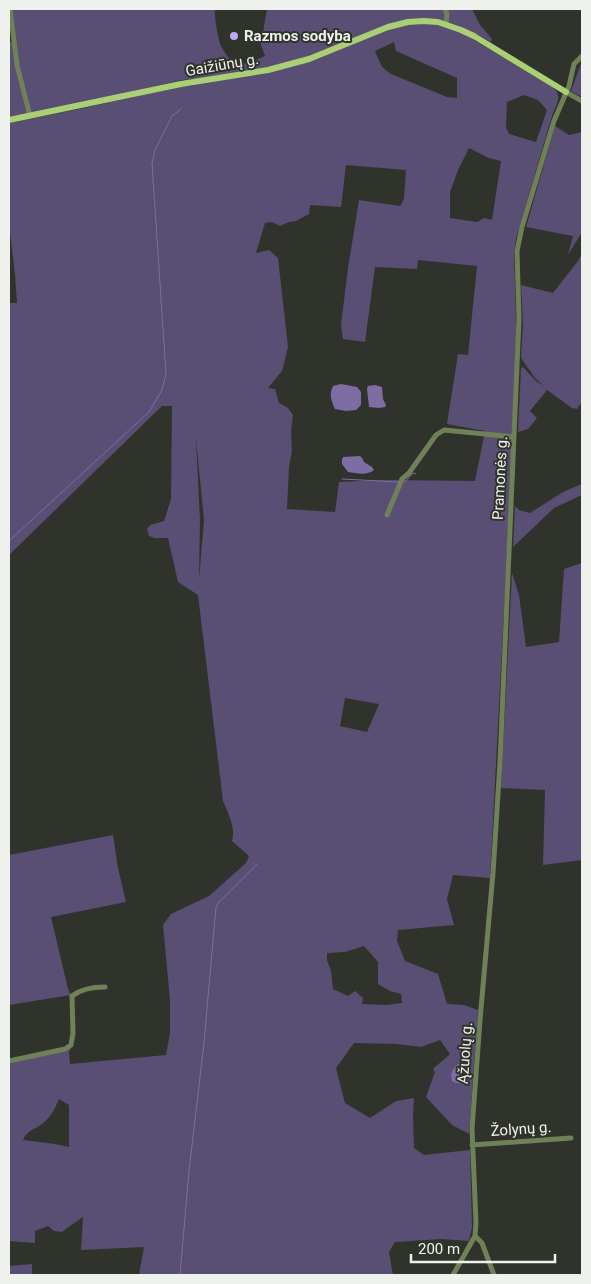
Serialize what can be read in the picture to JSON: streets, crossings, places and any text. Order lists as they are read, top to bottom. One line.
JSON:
{"streets":{"main road":["Gaižiūnų g."],"street":["Pramonės g.","Ąžuolų g.","Žolynų g."]},"crossings":[["Gaižiūnų g.","Pramonės g."],["Pramonės g.","Ąžuolų g."],["Ąžuolų g.","Žolynų g."]],"places":["Razmos sodyba"],"scale_bar":"200 m"}
